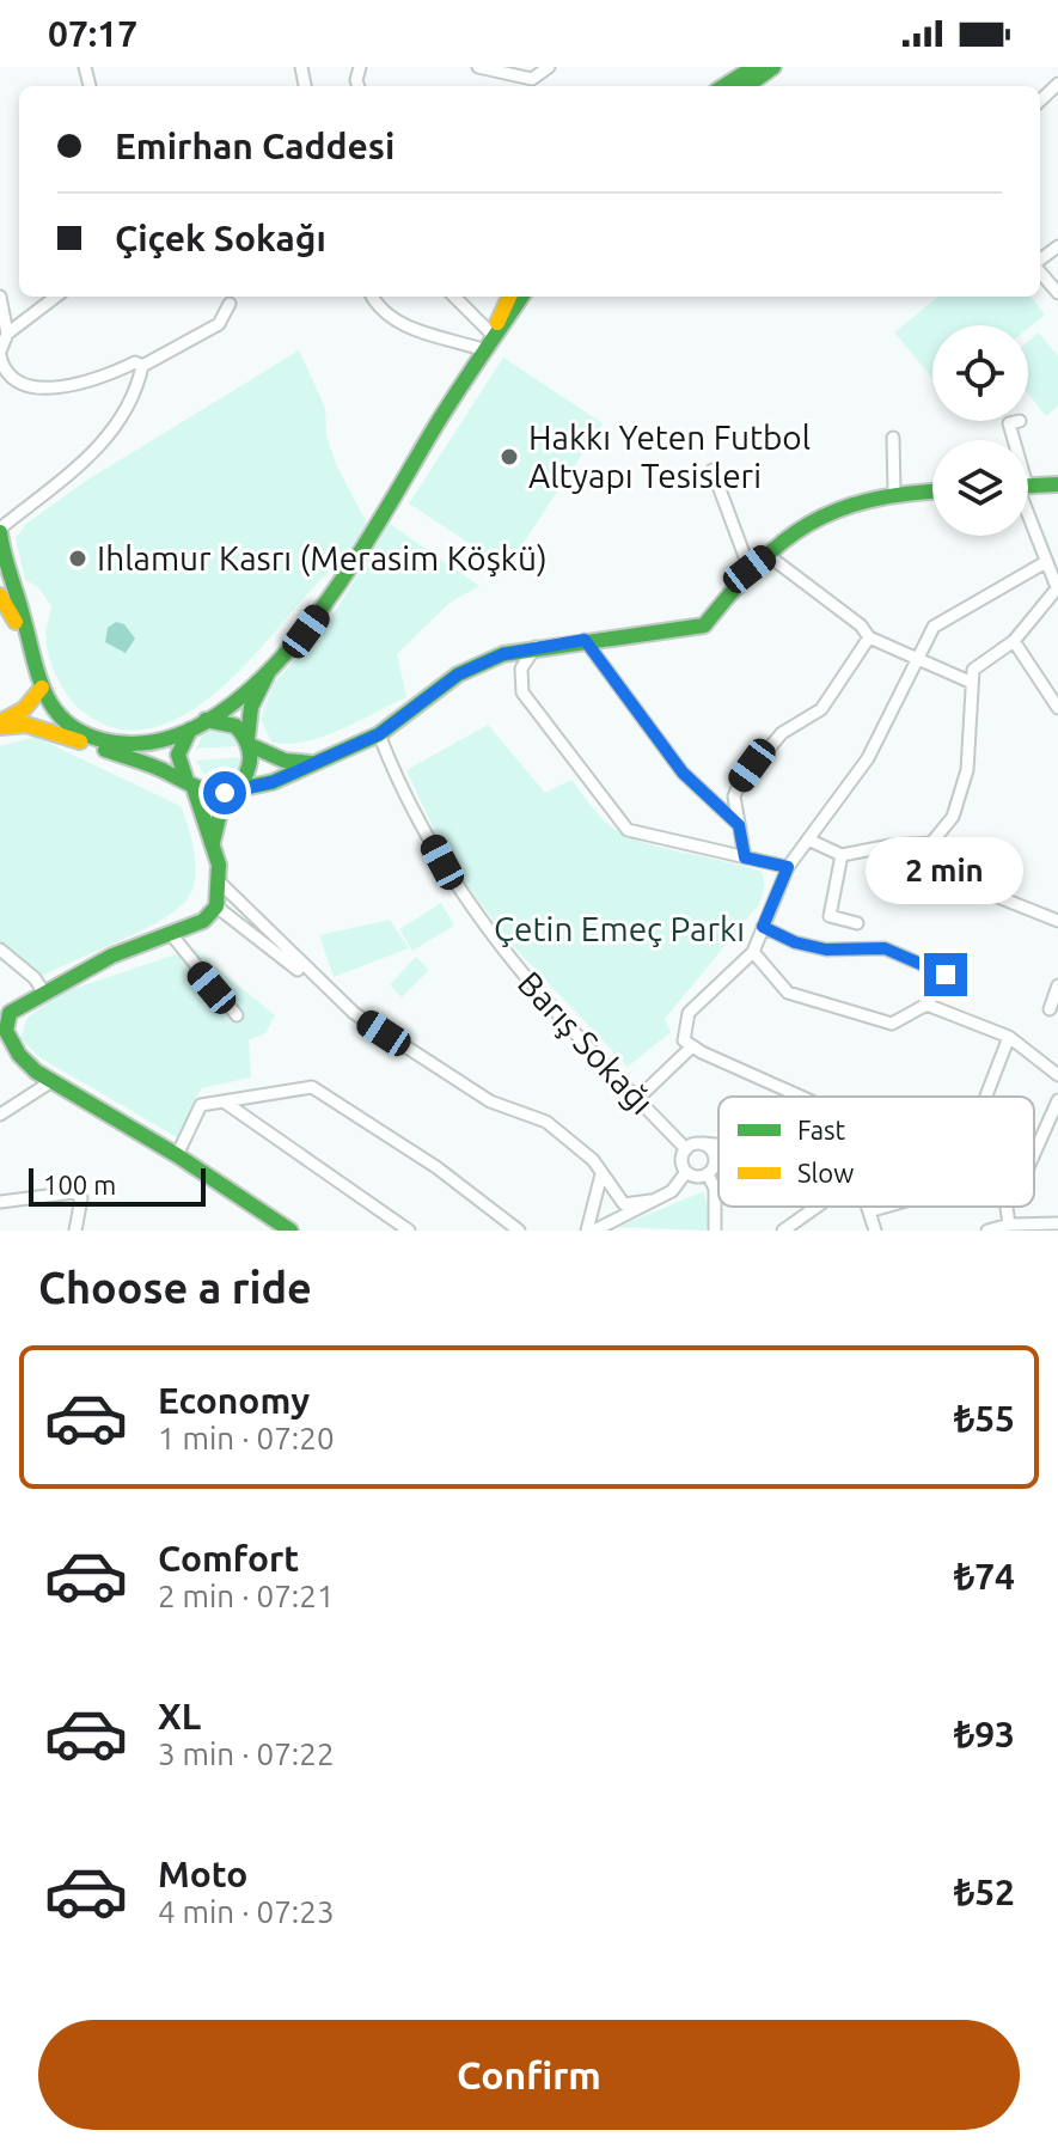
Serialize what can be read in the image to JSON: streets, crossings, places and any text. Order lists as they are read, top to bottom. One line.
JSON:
{"streets":{"street":["Barış Sokağı"]},"parks":["Çetin Emeç Parkı"],"places":["Hakkı Yeten Futbol Altyapı Tesisleri","Ihlamur Kasrı (Merasim Köşkü)"],"legend":["Fast","Slow"],"scale_bar":"100 m","page":{"status":"07:17","banner":["Emirhan Caddesi","Çiçek Sokağı"],"bubble":"2 min","scale":"100 m","heading":"Choose a ride","list":[{"name":"Economy","note":"1 min · 07:20","value":"₺55"},{"name":"Comfort","note":"2 min · 07:21","value":"₺74"},{"name":"XL","note":"3 min · 07:22","value":"₺93"},{"name":"Moto","note":"4 min · 07:23","value":"₺52"}],"buttons":"Confirm"}}
